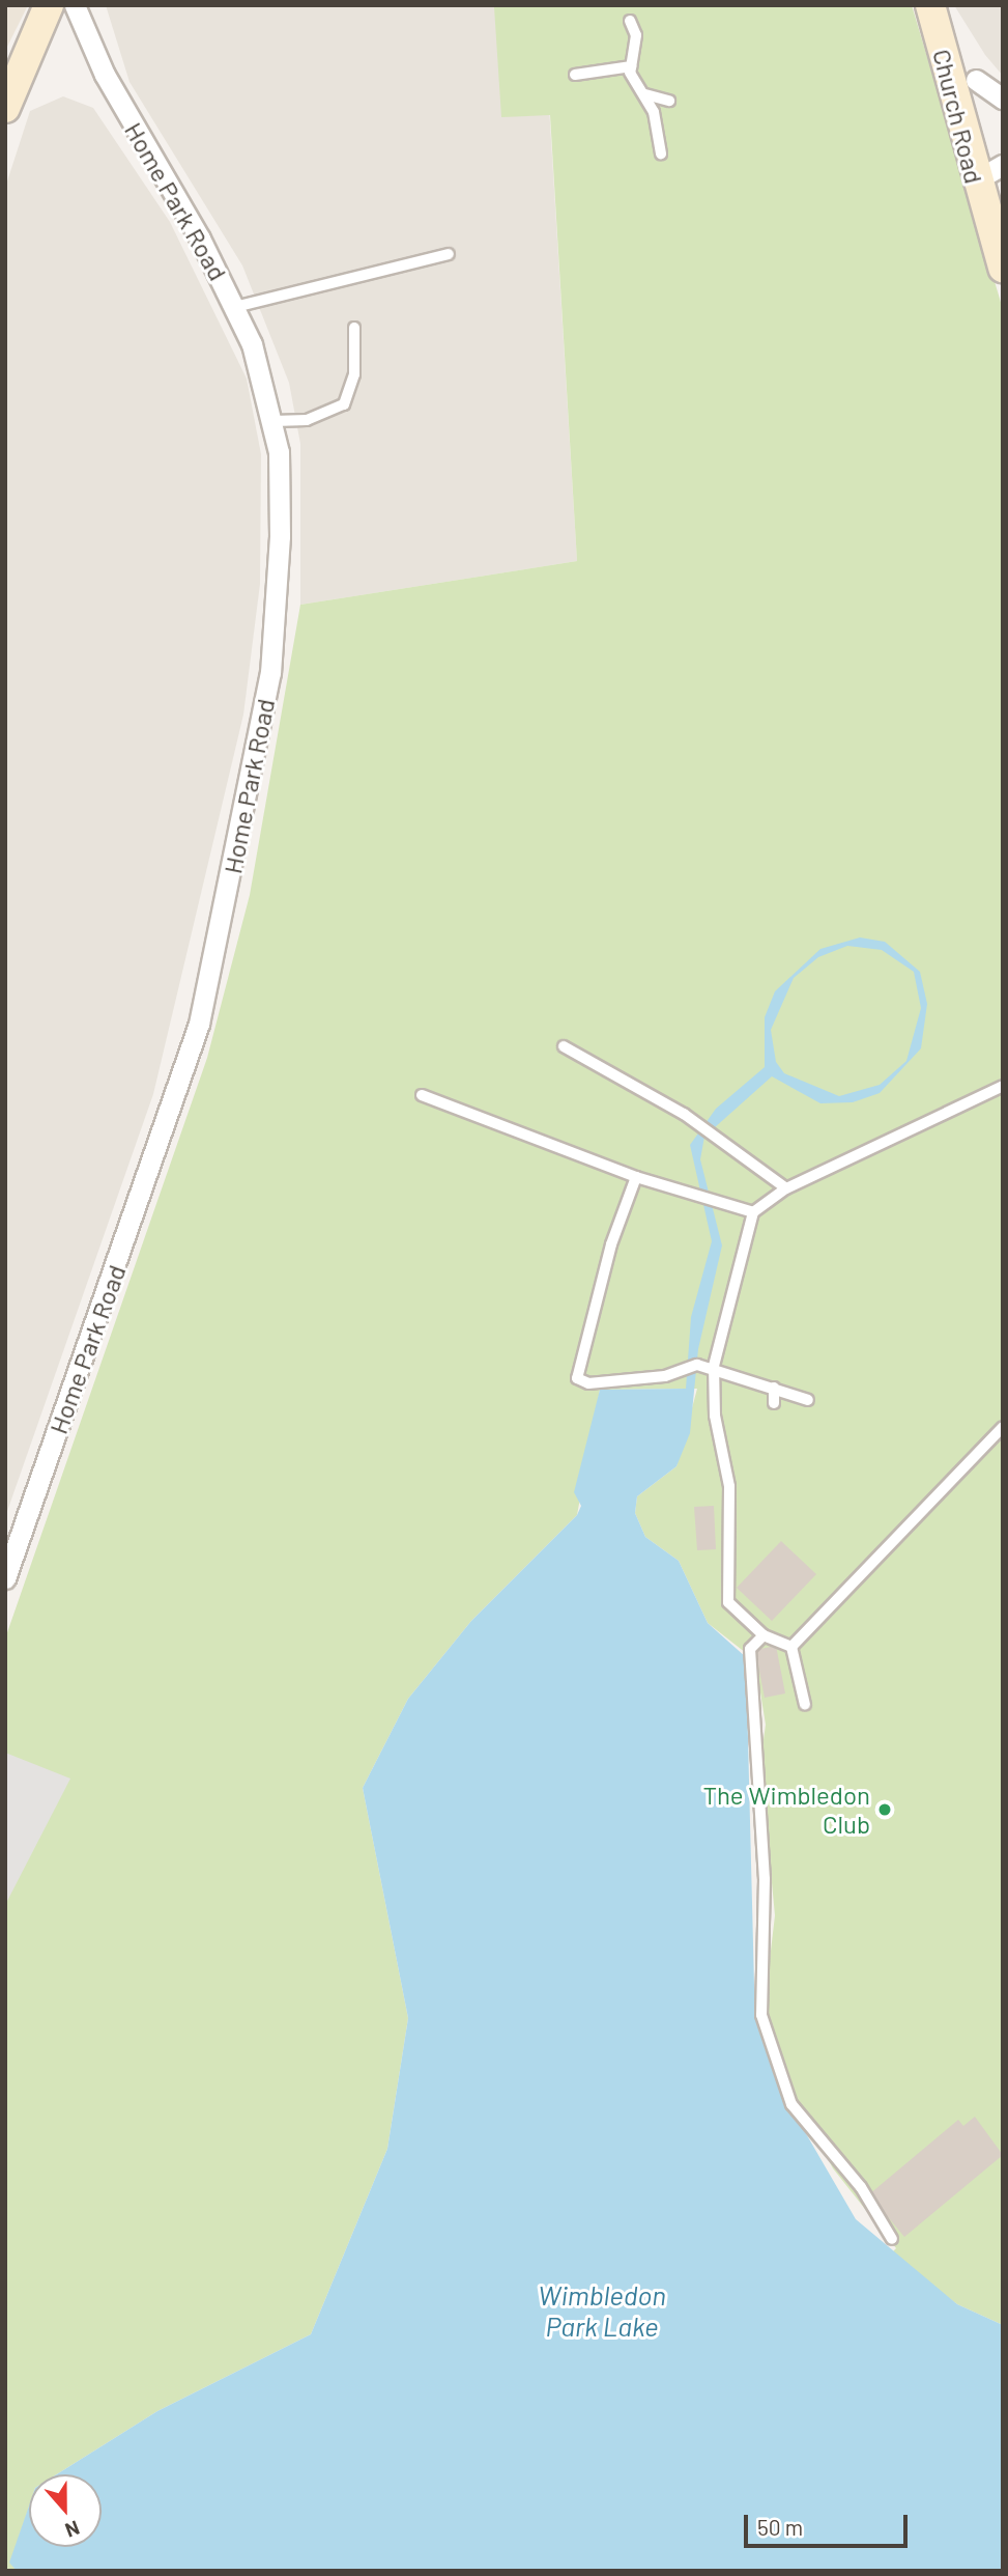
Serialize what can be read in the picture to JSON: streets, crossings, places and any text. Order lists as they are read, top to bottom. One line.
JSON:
{"streets":{"street":["Church Road","Home Park Road"]},"water":["Wimbledon Park Lake"],"places":["The Wimbledon Club"],"scale_bar":"50 m","north":"bottom"}
